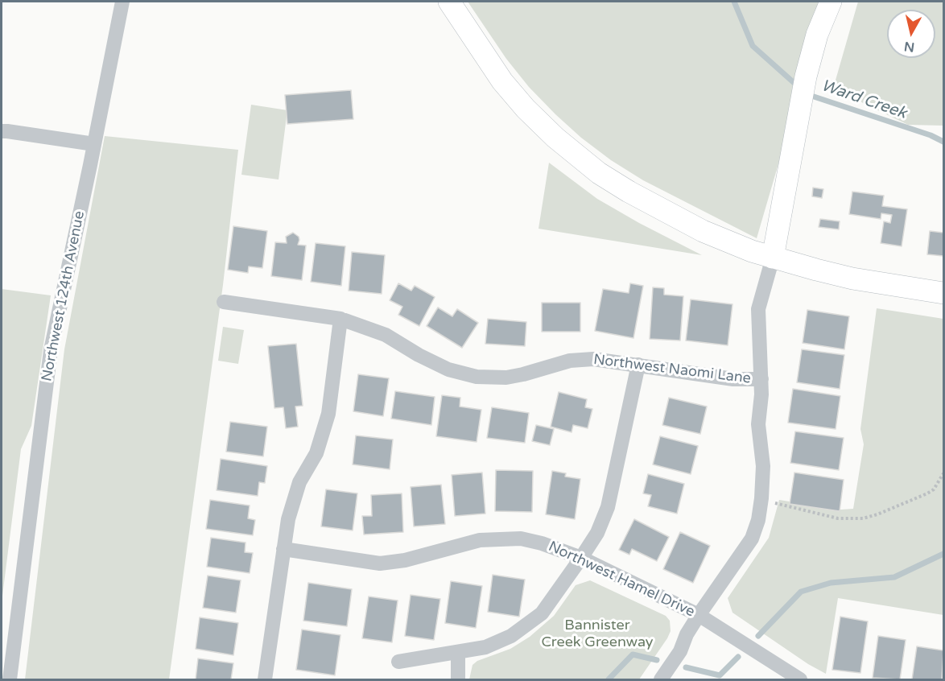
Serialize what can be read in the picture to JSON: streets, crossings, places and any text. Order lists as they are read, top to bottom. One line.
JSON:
{"streets":{"street":["Northwest 124th Avenue","Northwest Naomi Lane","Northwest Hamel Drive"]},"water":["Ward Creek"],"parks":["Bannister Creek Greenway"],"north":"bottom"}
